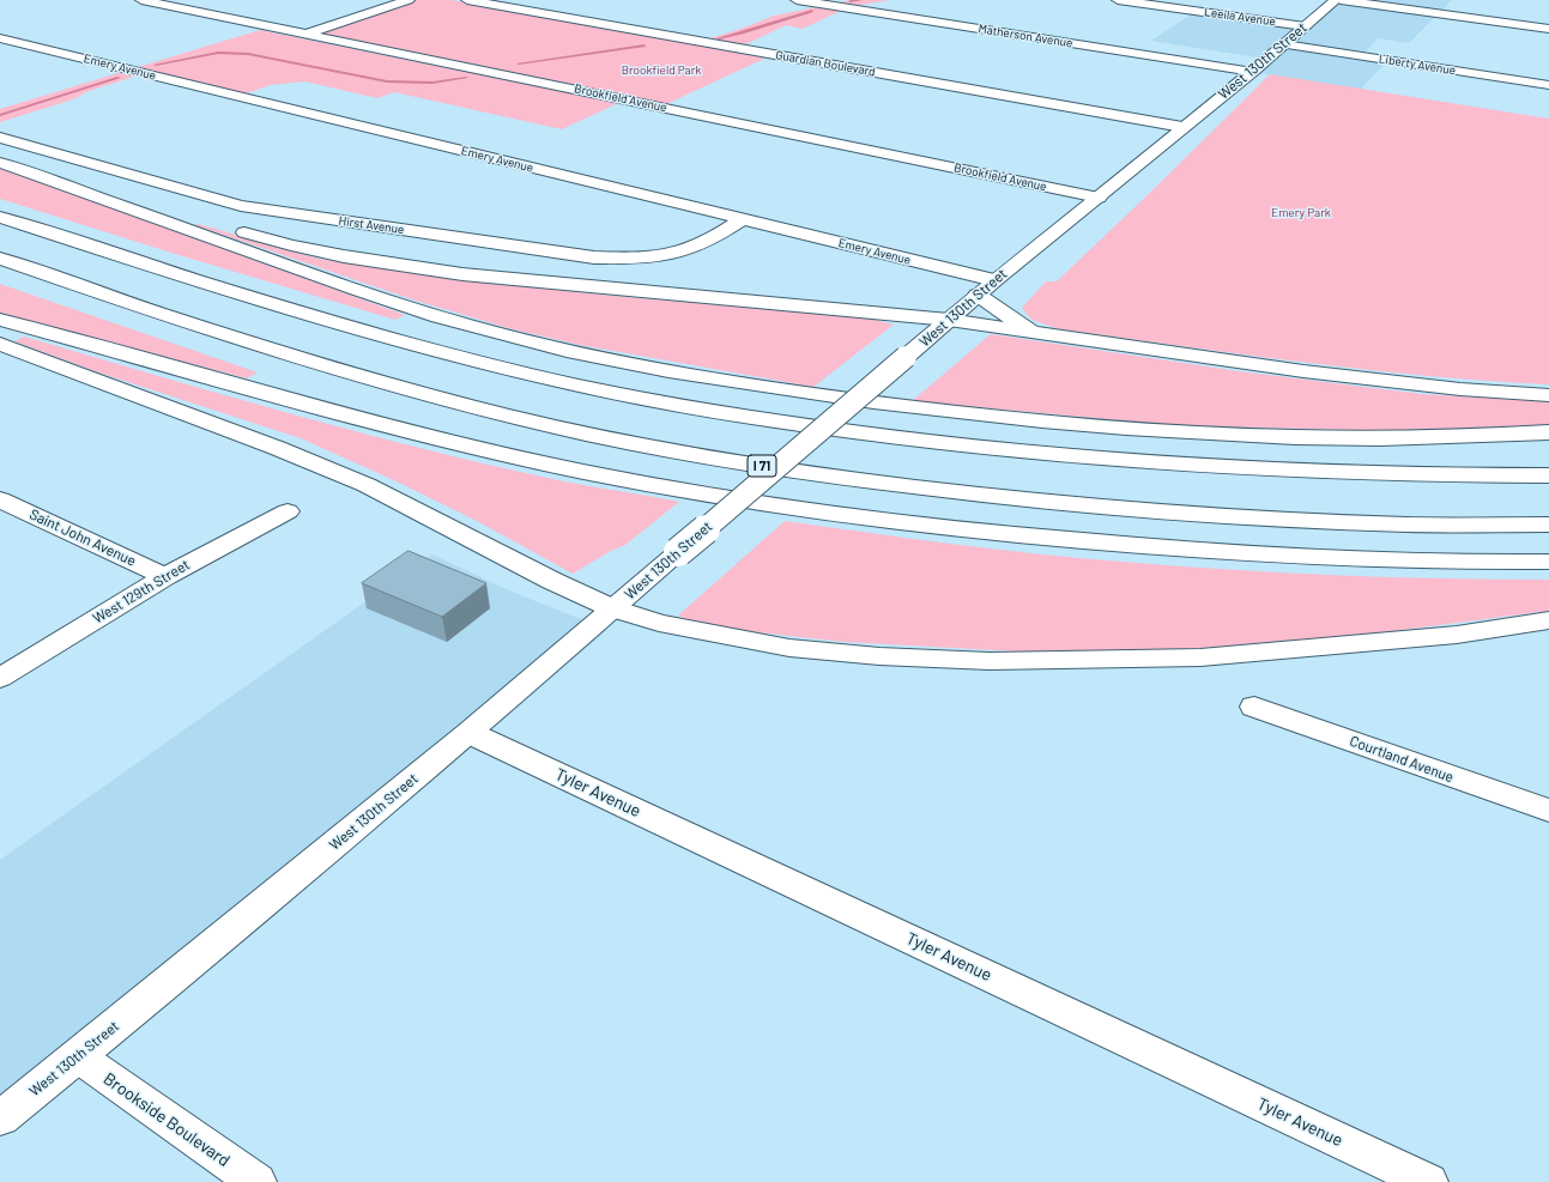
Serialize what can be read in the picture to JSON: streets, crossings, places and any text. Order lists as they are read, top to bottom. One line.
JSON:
{"streets":{"main road":["Leeila Avenue","Matherson Avenue","West 130th Street","Guardian Boulevard","Liberty Avenue","Emery Avenue","Brookfield Avenue","Hirst Avenue","I 71","Saint John Avenue","West 129th Street","Courtland Avenue","Tyler Avenue","Brookside Boulevard"]},"crossings":[["Leeila Avenue","West 130th Street"],["Matherson Avenue","West 130th Street"],["West 130th Street","Guardian Boulevard"],["West 130th Street","Liberty Avenue"],["West 130th Street","Emery Avenue"],["West 130th Street","Brookfield Avenue"],["West 130th Street","Tyler Avenue"],["West 130th Street","Brookside Boulevard"],["Emery Avenue","Hirst Avenue"],["Saint John Avenue","West 129th Street"]],"parks":["Brookfield Park","Emery Park"]}
